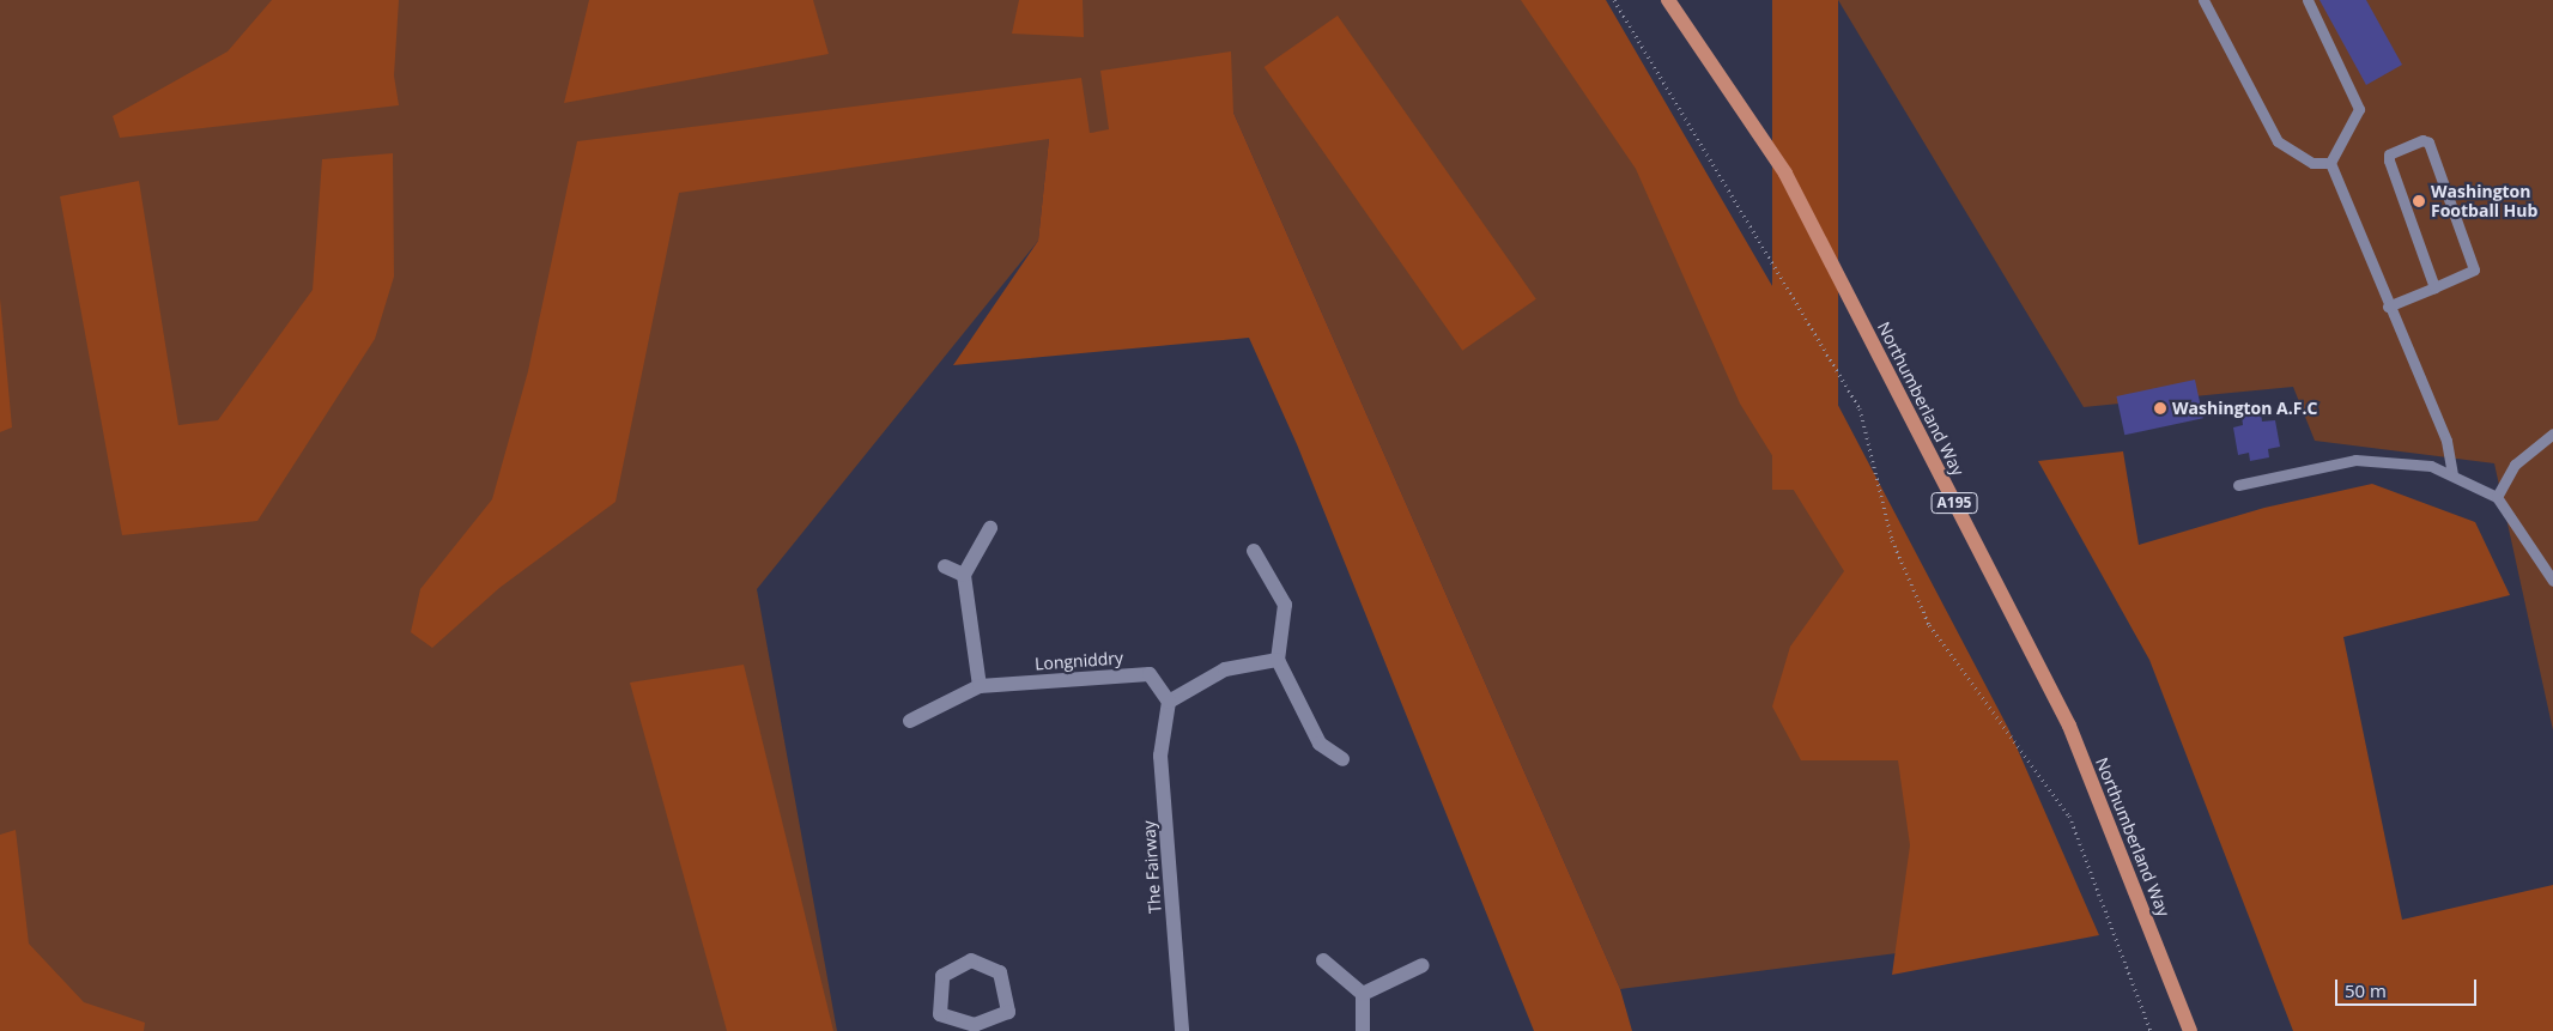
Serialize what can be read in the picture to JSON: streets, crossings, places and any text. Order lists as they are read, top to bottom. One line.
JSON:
{"streets":{"main road":["Northumberland Way","A195"],"street":["Longniddry","The Fairway"]},"crossings":[["Longniddry","The Fairway"]],"places":["Washington Football Hub","Washington A.F.C"],"scale_bar":"50 m"}
